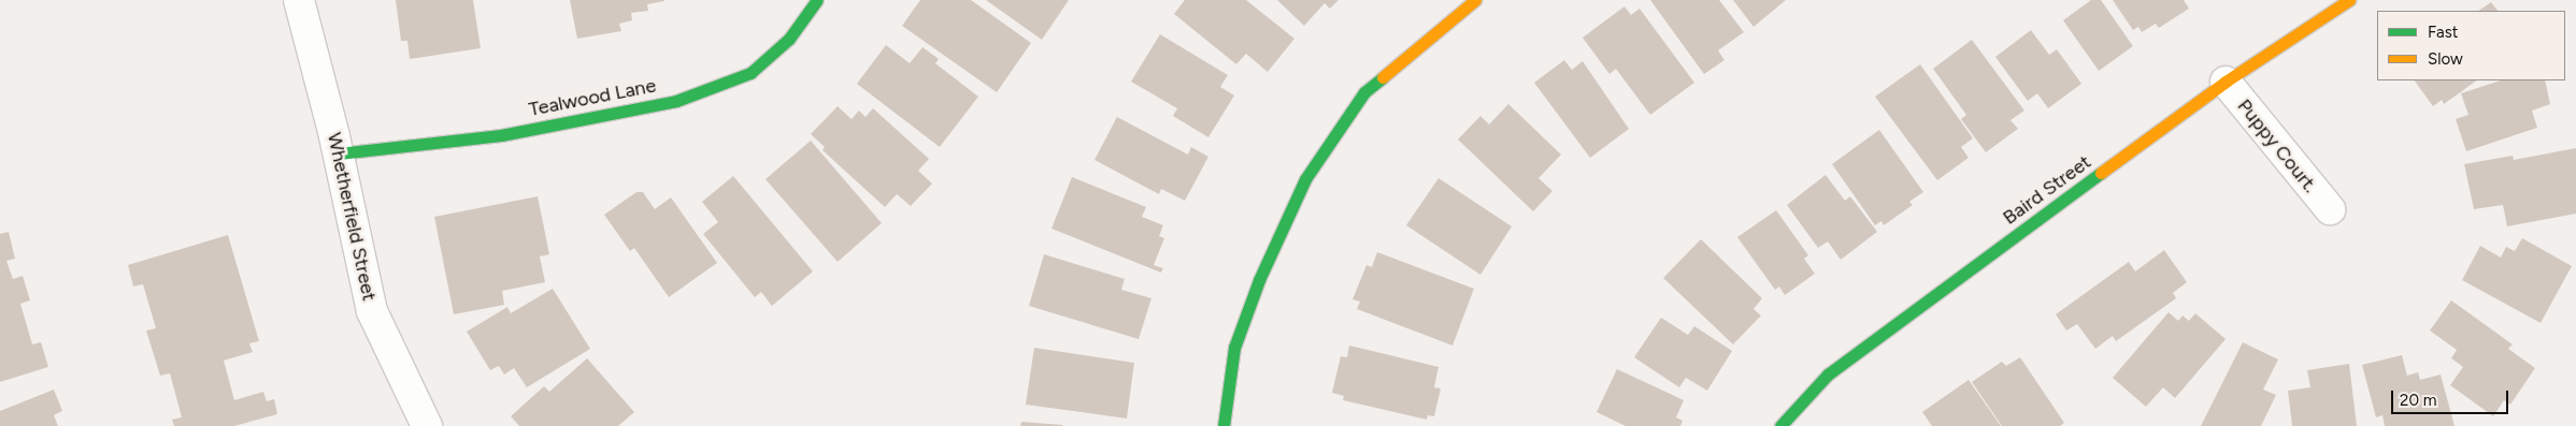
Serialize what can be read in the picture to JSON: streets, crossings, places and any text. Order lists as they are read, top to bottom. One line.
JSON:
{"streets":{"street":["Tealwood Lane","Puppy Court.","Baird Street","Whetherfield Street"]},"crossings":[["Tealwood Lane","Whetherfield Street"],["Puppy Court.","Baird Street"]],"legend":["Fast","Slow"],"scale_bar":"20 m"}
